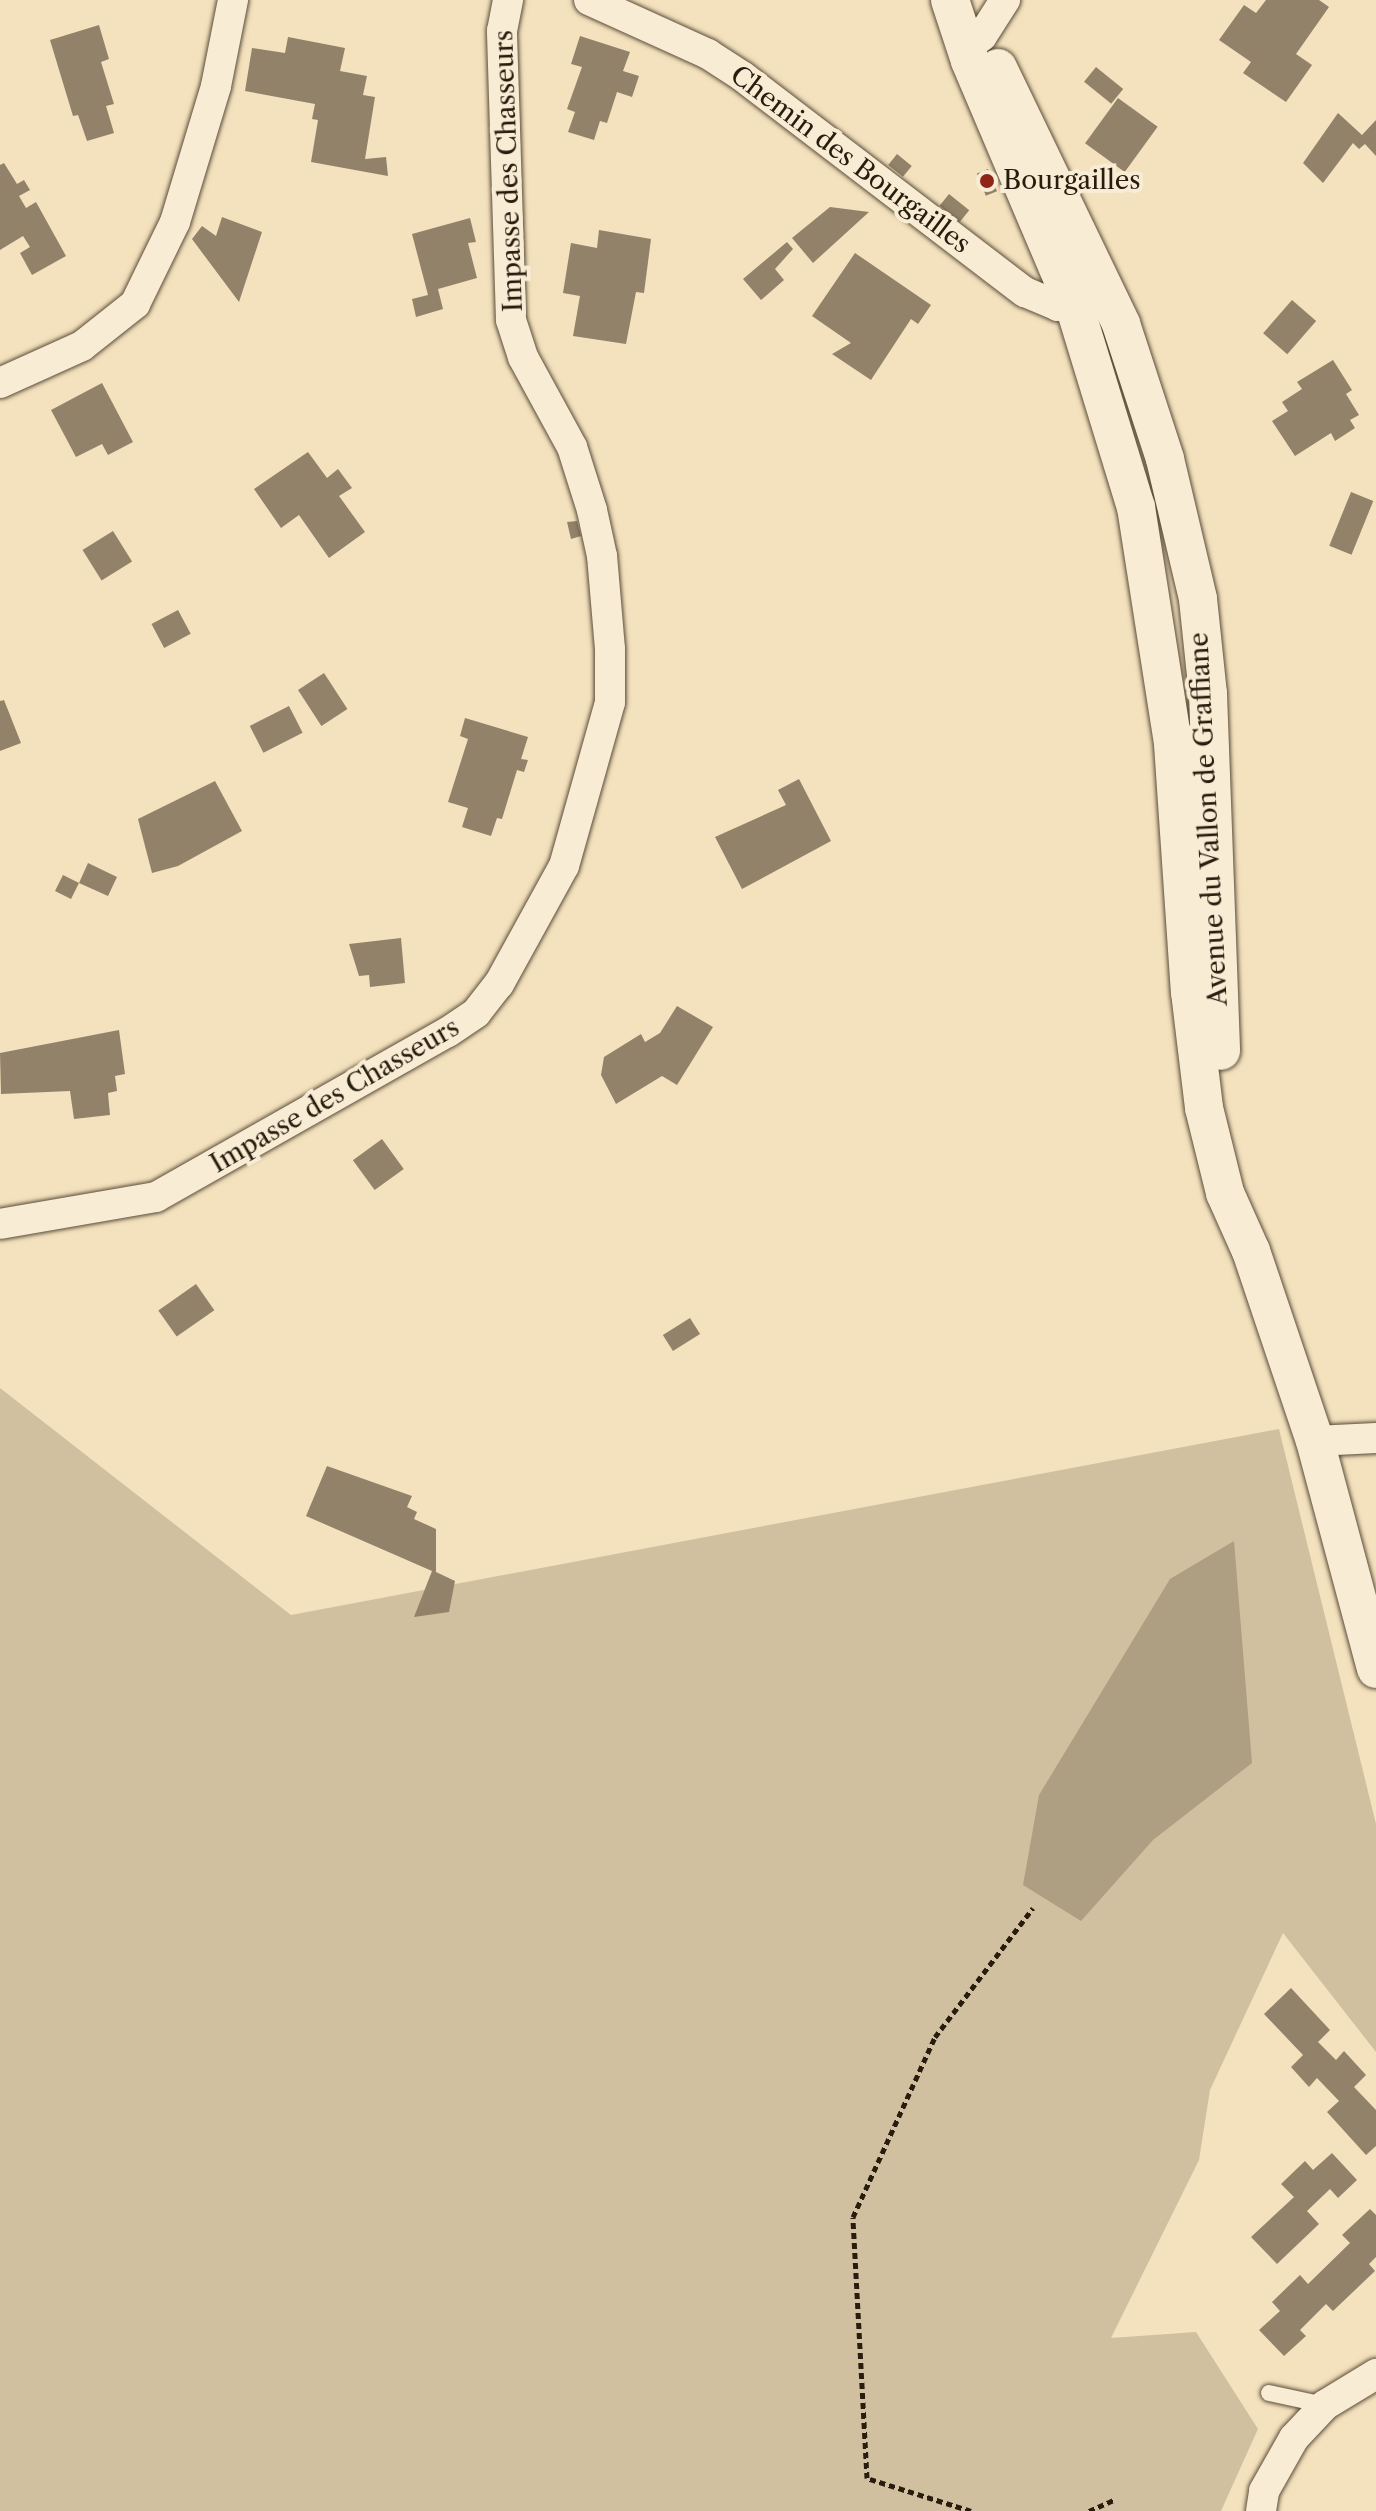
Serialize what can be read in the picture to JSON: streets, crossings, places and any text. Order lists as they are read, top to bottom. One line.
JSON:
{"streets":{"street":["Chemin des Bourgailles","Impasse des Chasseurs","Avenue du Vallon de Graffiane"]},"crossings":[["Chemin des Bourgailles","Avenue du Vallon de Graffiane"]],"places":["Bourgailles"]}
